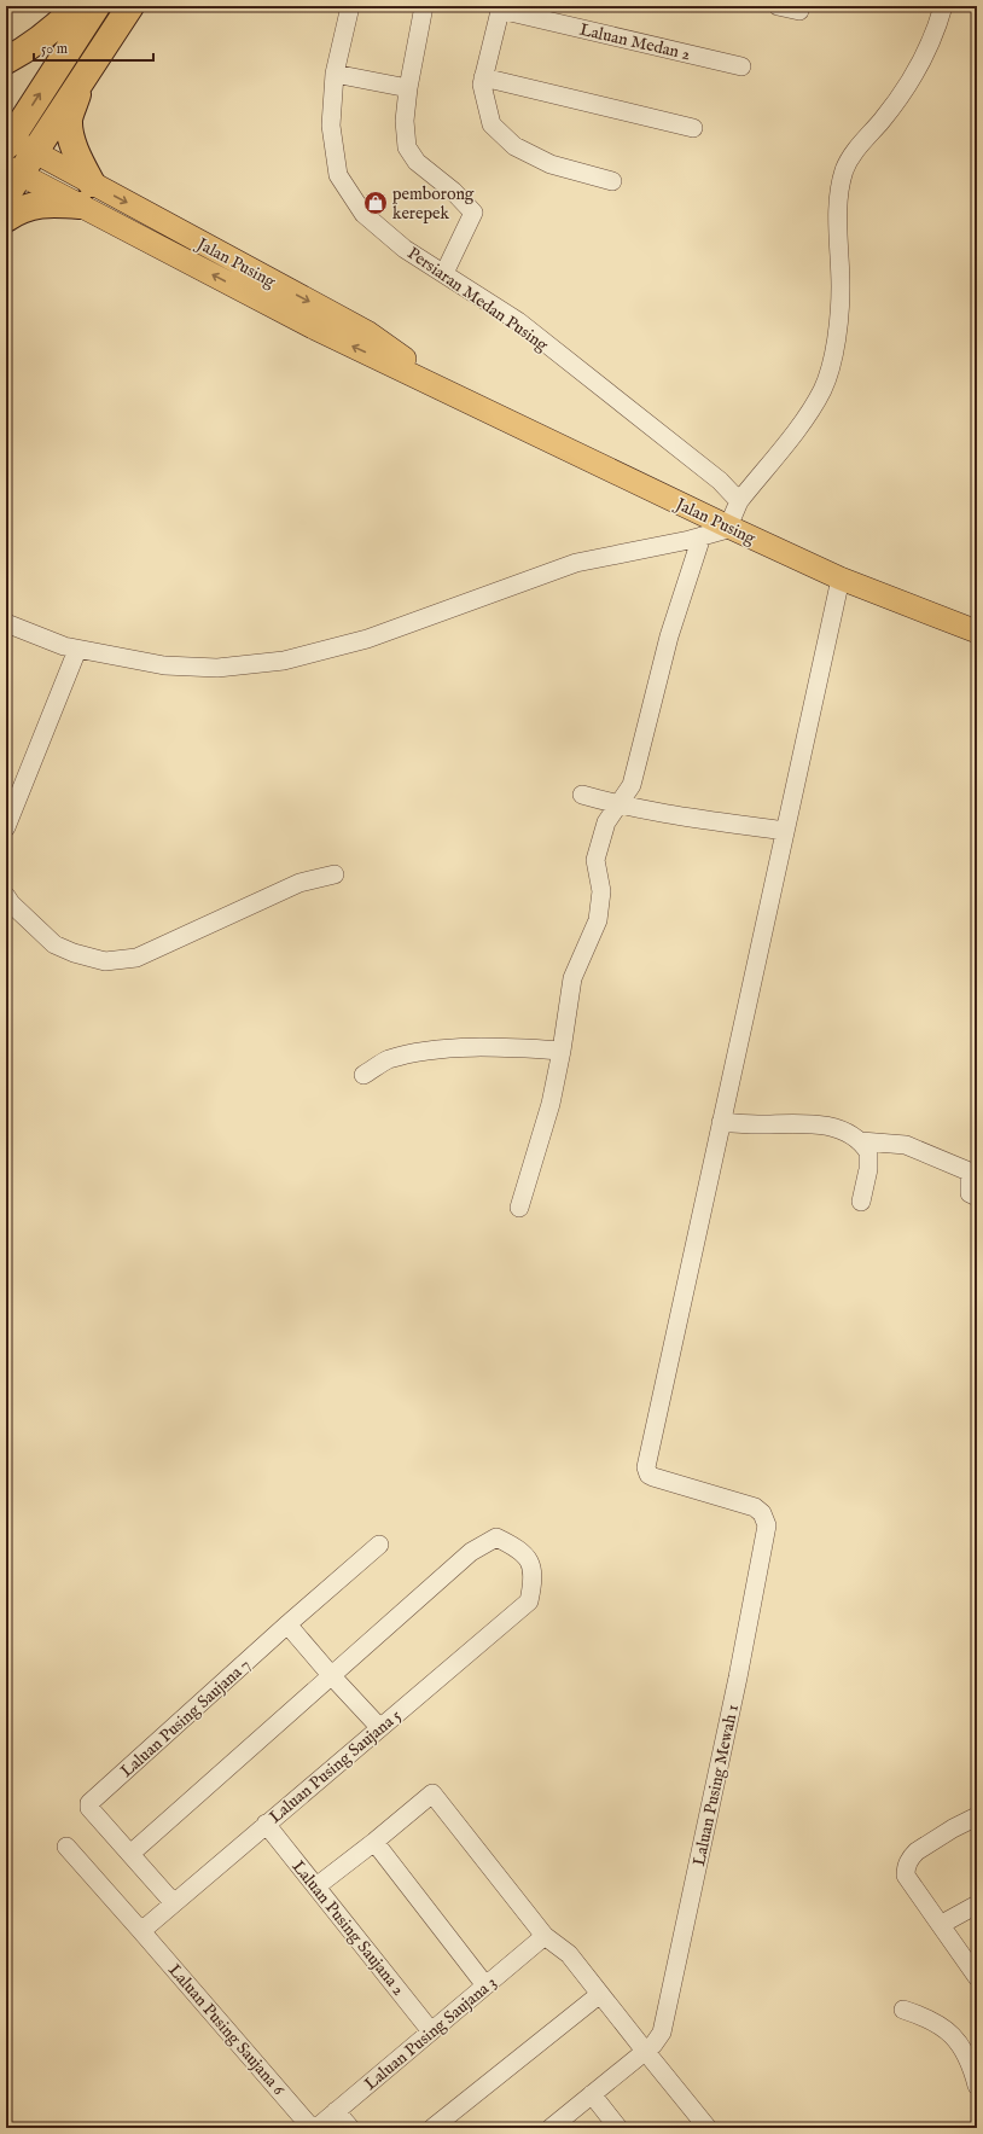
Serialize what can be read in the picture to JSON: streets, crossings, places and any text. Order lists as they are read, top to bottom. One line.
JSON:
{"streets":{"main road":["Jalan Pusing"],"street":["Laluan Medan 2","Persiaran Medan Pusing","Laluan Pusing Saujana 7","Laluan Pusing Saujana 5","Laluan Pusing Mewah 1","Laluan Pusing Saujana 2","Laluan Pusing Saujana 6","Laluan Pusing Saujana 3"]},"crossings":[["Laluan Pusing Saujana 7","Laluan Pusing Saujana 5"],["Laluan Pusing Saujana 5","Laluan Pusing Saujana 2"],["Laluan Pusing Saujana 5","Laluan Pusing Saujana 6"],["Laluan Pusing Saujana 2","Laluan Pusing Saujana 3"]],"places":{"shop":["pemborong kerepek"]},"scale_bar":"50 m"}
